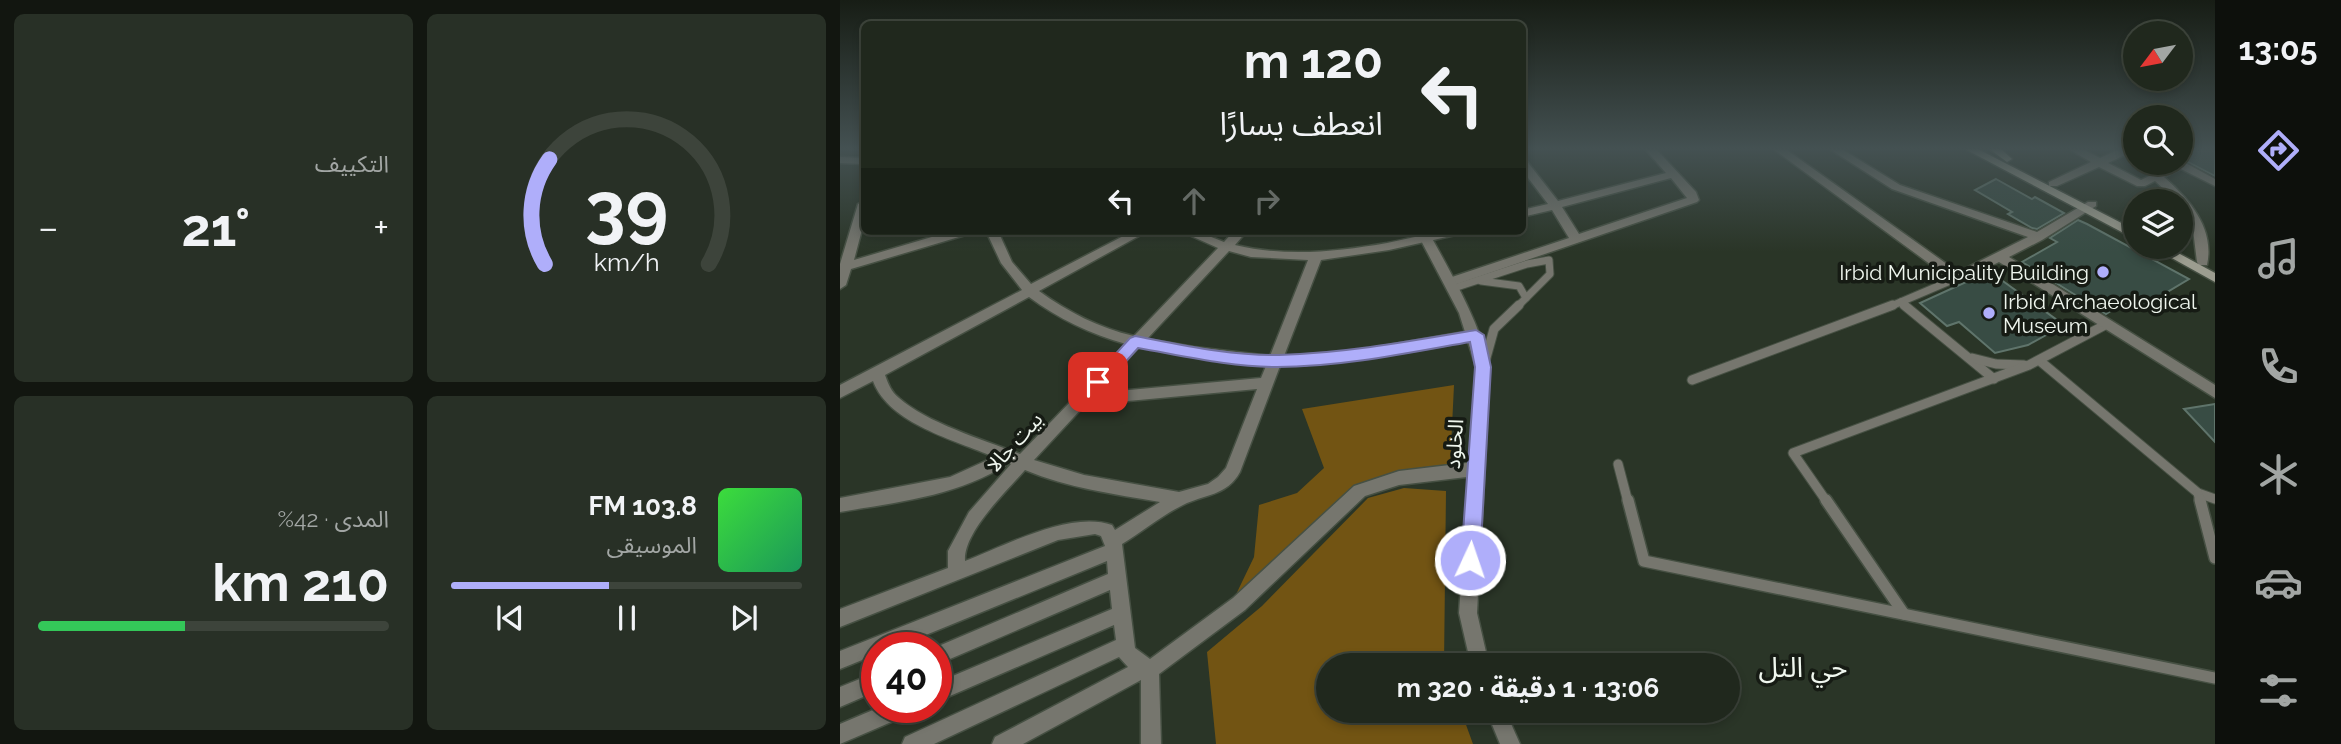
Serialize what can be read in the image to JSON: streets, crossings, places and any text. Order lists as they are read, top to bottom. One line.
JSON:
{"streets":{"street":["بيت جالا","الخلود"]},"districts":["حي التل"],"places":["Irbid Municipality Building","Irbid Archaeological Museum"],"north":"bottom left","page":{"tabs":"13:05","tile":["التكييف",["المدى · 42%","210 km"]],"turn":["120 m","انعطف يسارًا"],"heat":["−","21°","+"],"song":["103.8 FM","الموسيقى"],"limit":"40","trip":"13:06 · 1 دقيقة · 320 m","gauge":["39","km/h"]}}
